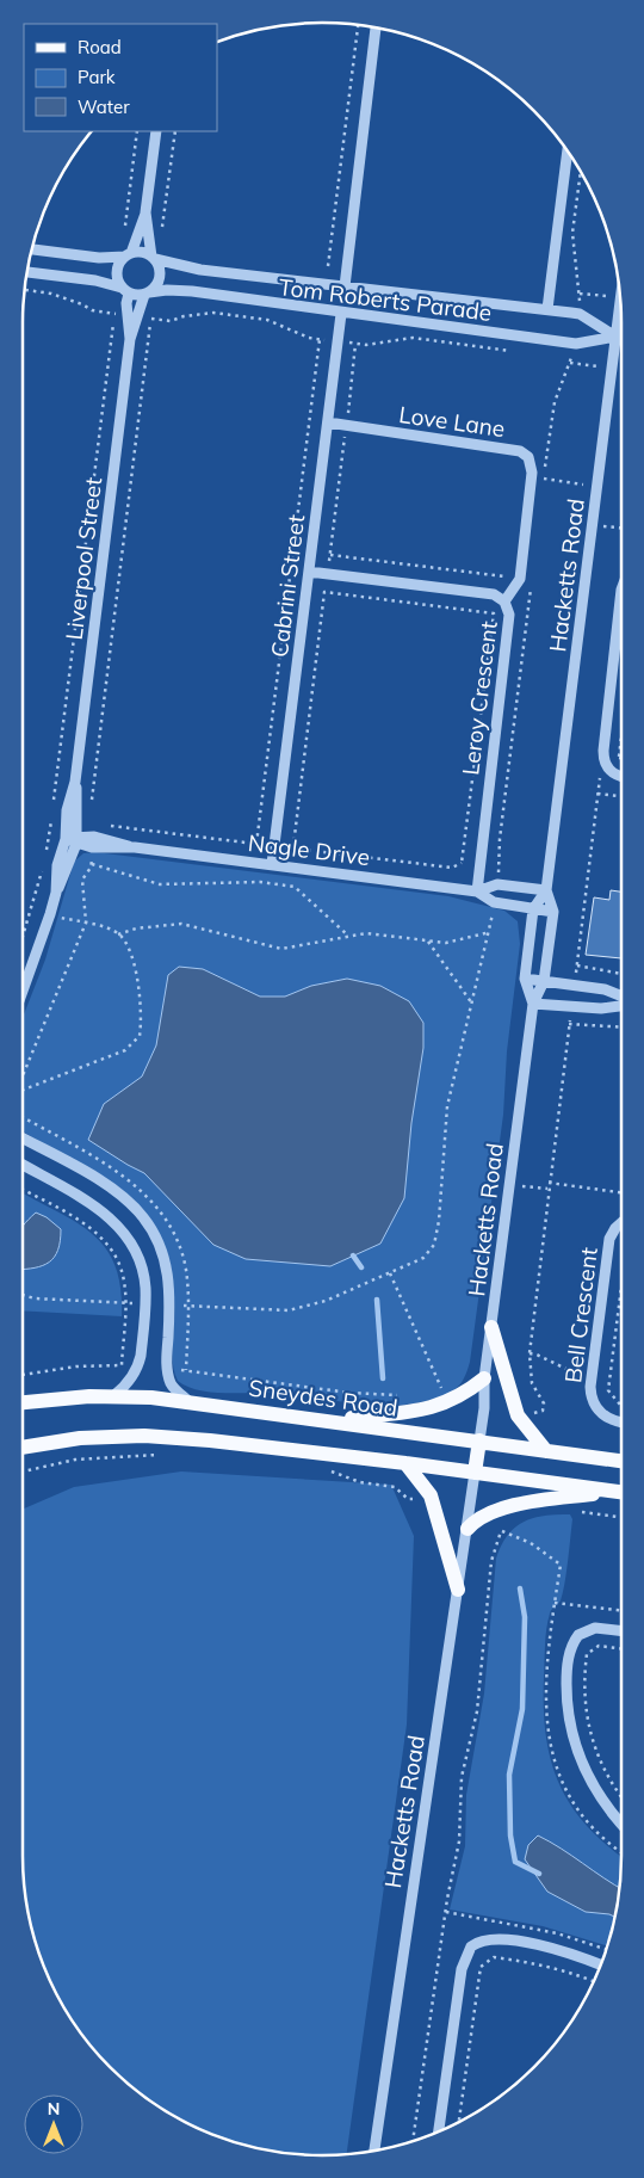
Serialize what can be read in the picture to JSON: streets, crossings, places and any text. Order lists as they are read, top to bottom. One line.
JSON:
{"streets":{"main road":["Sneydes Road"],"street":["Tom Roberts Parade","Love Lane","Liverpool Street","Hacketts Road","Cabrini Street","Leroy Crescent","Nagle Drive","Bell Crescent"]},"crossings":[["Tom Roberts Parade","Liverpool Street"],["Tom Roberts Parade","Hacketts Road"],["Tom Roberts Parade","Cabrini Street"],["Love Lane","Cabrini Street"],["Love Lane","Leroy Crescent"],["Liverpool Street","Nagle Drive"],["Hacketts Road","Nagle Drive"],["Hacketts Road","Sneydes Road"],["Cabrini Street","Leroy Crescent"],["Cabrini Street","Nagle Drive"],["Leroy Crescent","Nagle Drive"]],"legend":["Road","Park","Water"],"north":"top"}
